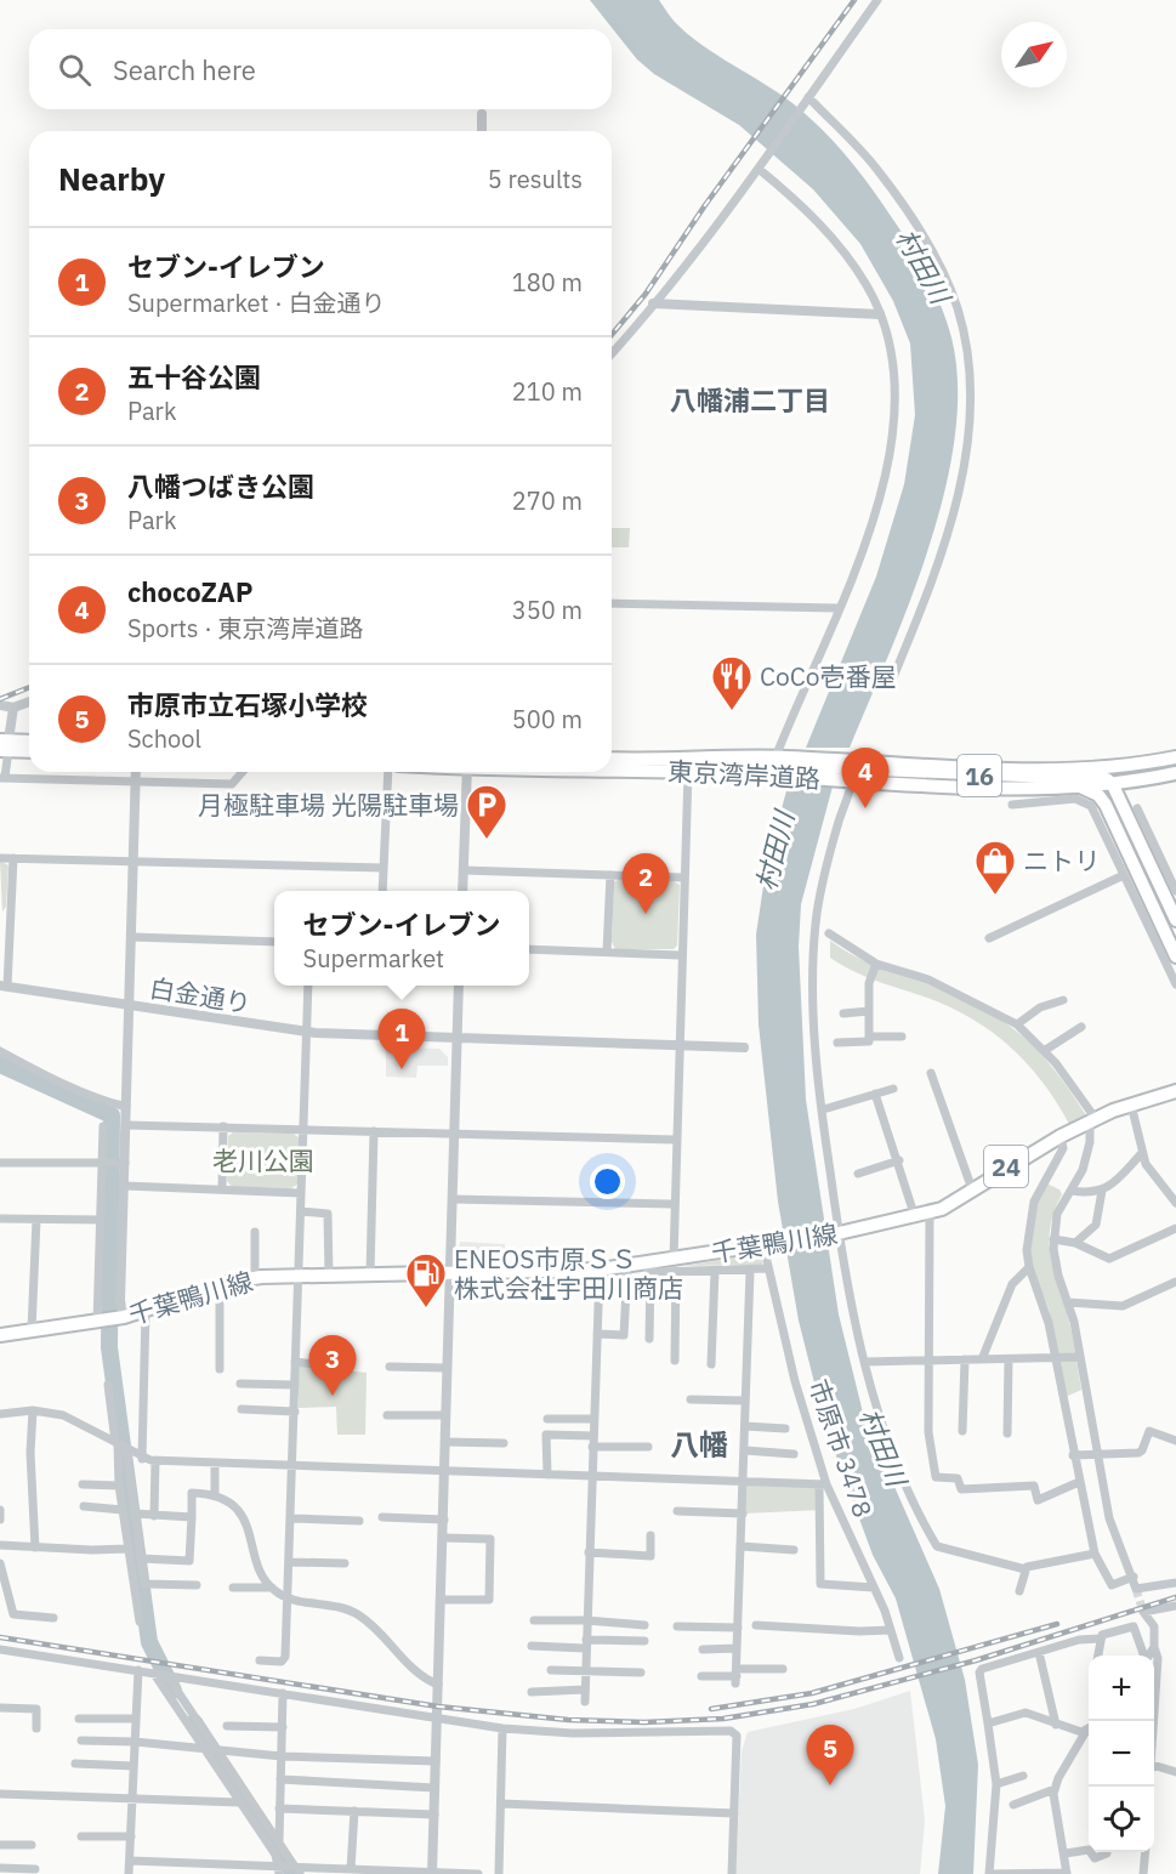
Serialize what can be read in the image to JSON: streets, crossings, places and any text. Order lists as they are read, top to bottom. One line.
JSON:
{"streets":{"main road":["東京湾岸道路","16","24","千葉鴨川線"],"street":["白金通り","市原市 3478"]},"crossings":[["東京湾岸道路","16"],["千葉鴨川線","市原市 3478"]],"districts":["八幡浦二丁目","八幡"],"water":["村田川"],"parks":["老川公園"],"places":{"restaurant":["CoCo壱番屋"],"parking":["月極駐車場 光陽駐車場"],"shop":["ニトリ"],"fuel station":["ENEOS市原ＳＳ 株式会社宇田川商店"]},"north":"top right","page":{"search":"Search here","heading":["Nearby","5 results"],"list":[{"mark":"1","name":"セブン-イレブン","note":"Supermarket · 白金通り","value":"180 m"},{"mark":"2","name":"五十谷公園","note":"Park","value":"210 m"},{"mark":"3","name":"八幡つばき公園","note":"Park","value":"270 m"},{"mark":"4","name":"chocoZAP","note":"Sports · 東京湾岸道路","value":"350 m"},{"mark":"5","name":"市原市立石塚小学校","note":"School","value":"500 m"}],"pins":["4","2","1","3","5"],"popup":["セブン-イレブン","Supermarket"],"map_buttons":["+","−"]}}
